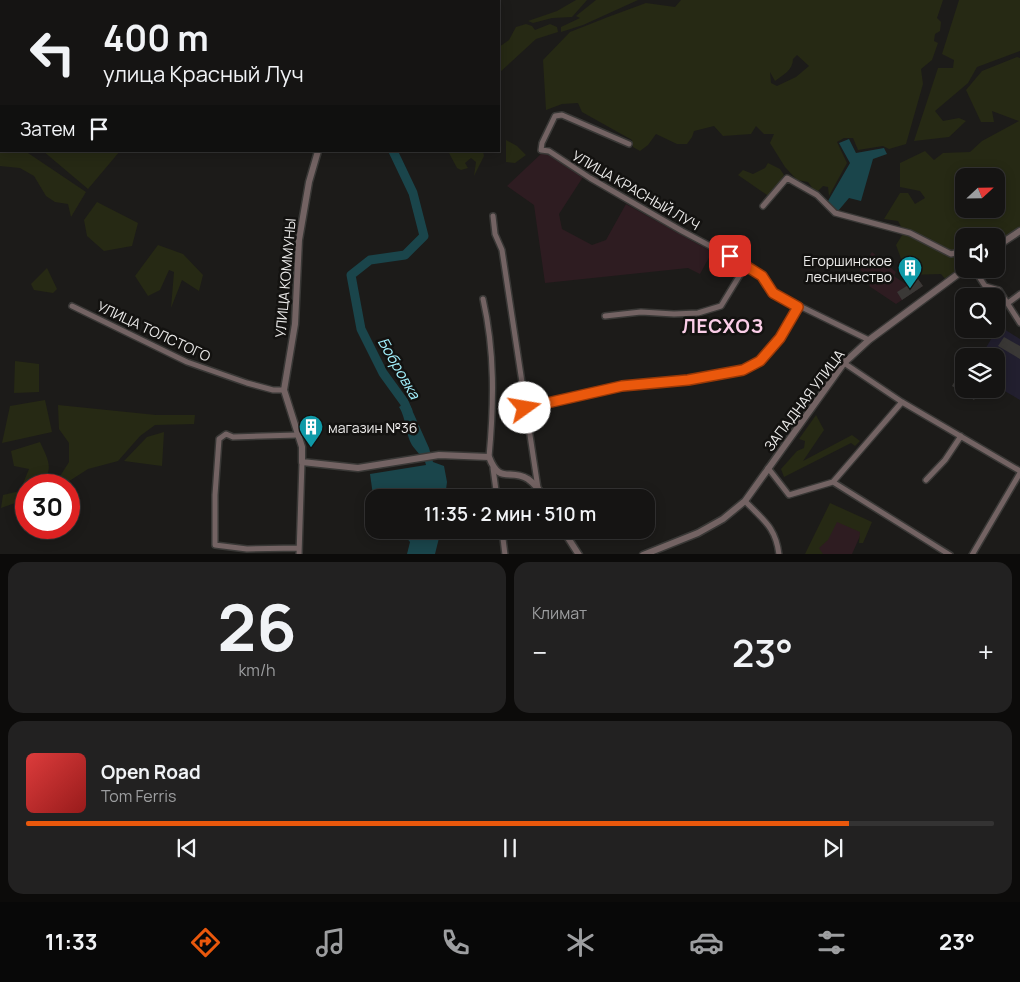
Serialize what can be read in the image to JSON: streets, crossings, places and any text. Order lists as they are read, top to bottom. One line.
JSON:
{"streets":{"street":["УЛИЦА КРАСНЫЙ ЛУЧ","УЛИЦА КОММУНЫ","УЛИЦА ТОЛСТОГО","ЗАПАДНАЯ УЛИЦА"]},"crossings":[["УЛИЦА КРАСНЫЙ ЛУЧ","ЗАПАДНАЯ УЛИЦА"],["УЛИЦА КОММУНЫ","УЛИЦА ТОЛСТОГО"]],"districts":["ЛЕСХОЗ"],"water":["Бобровка"],"places":{"building":["Егоршинское лесничество","магазин №36"]},"north":"right","page":{"turn":["400 m","улица Красный Луч"],"then":"Затем","limit":"30","trip":"11:35 · 2 мин · 510 m","tile":[["26","km/h"],"Климат"],"heat":["−","23°","+"],"song":["Open Road","Tom Ferris"],"tabs":["11:33","23°"]}}
